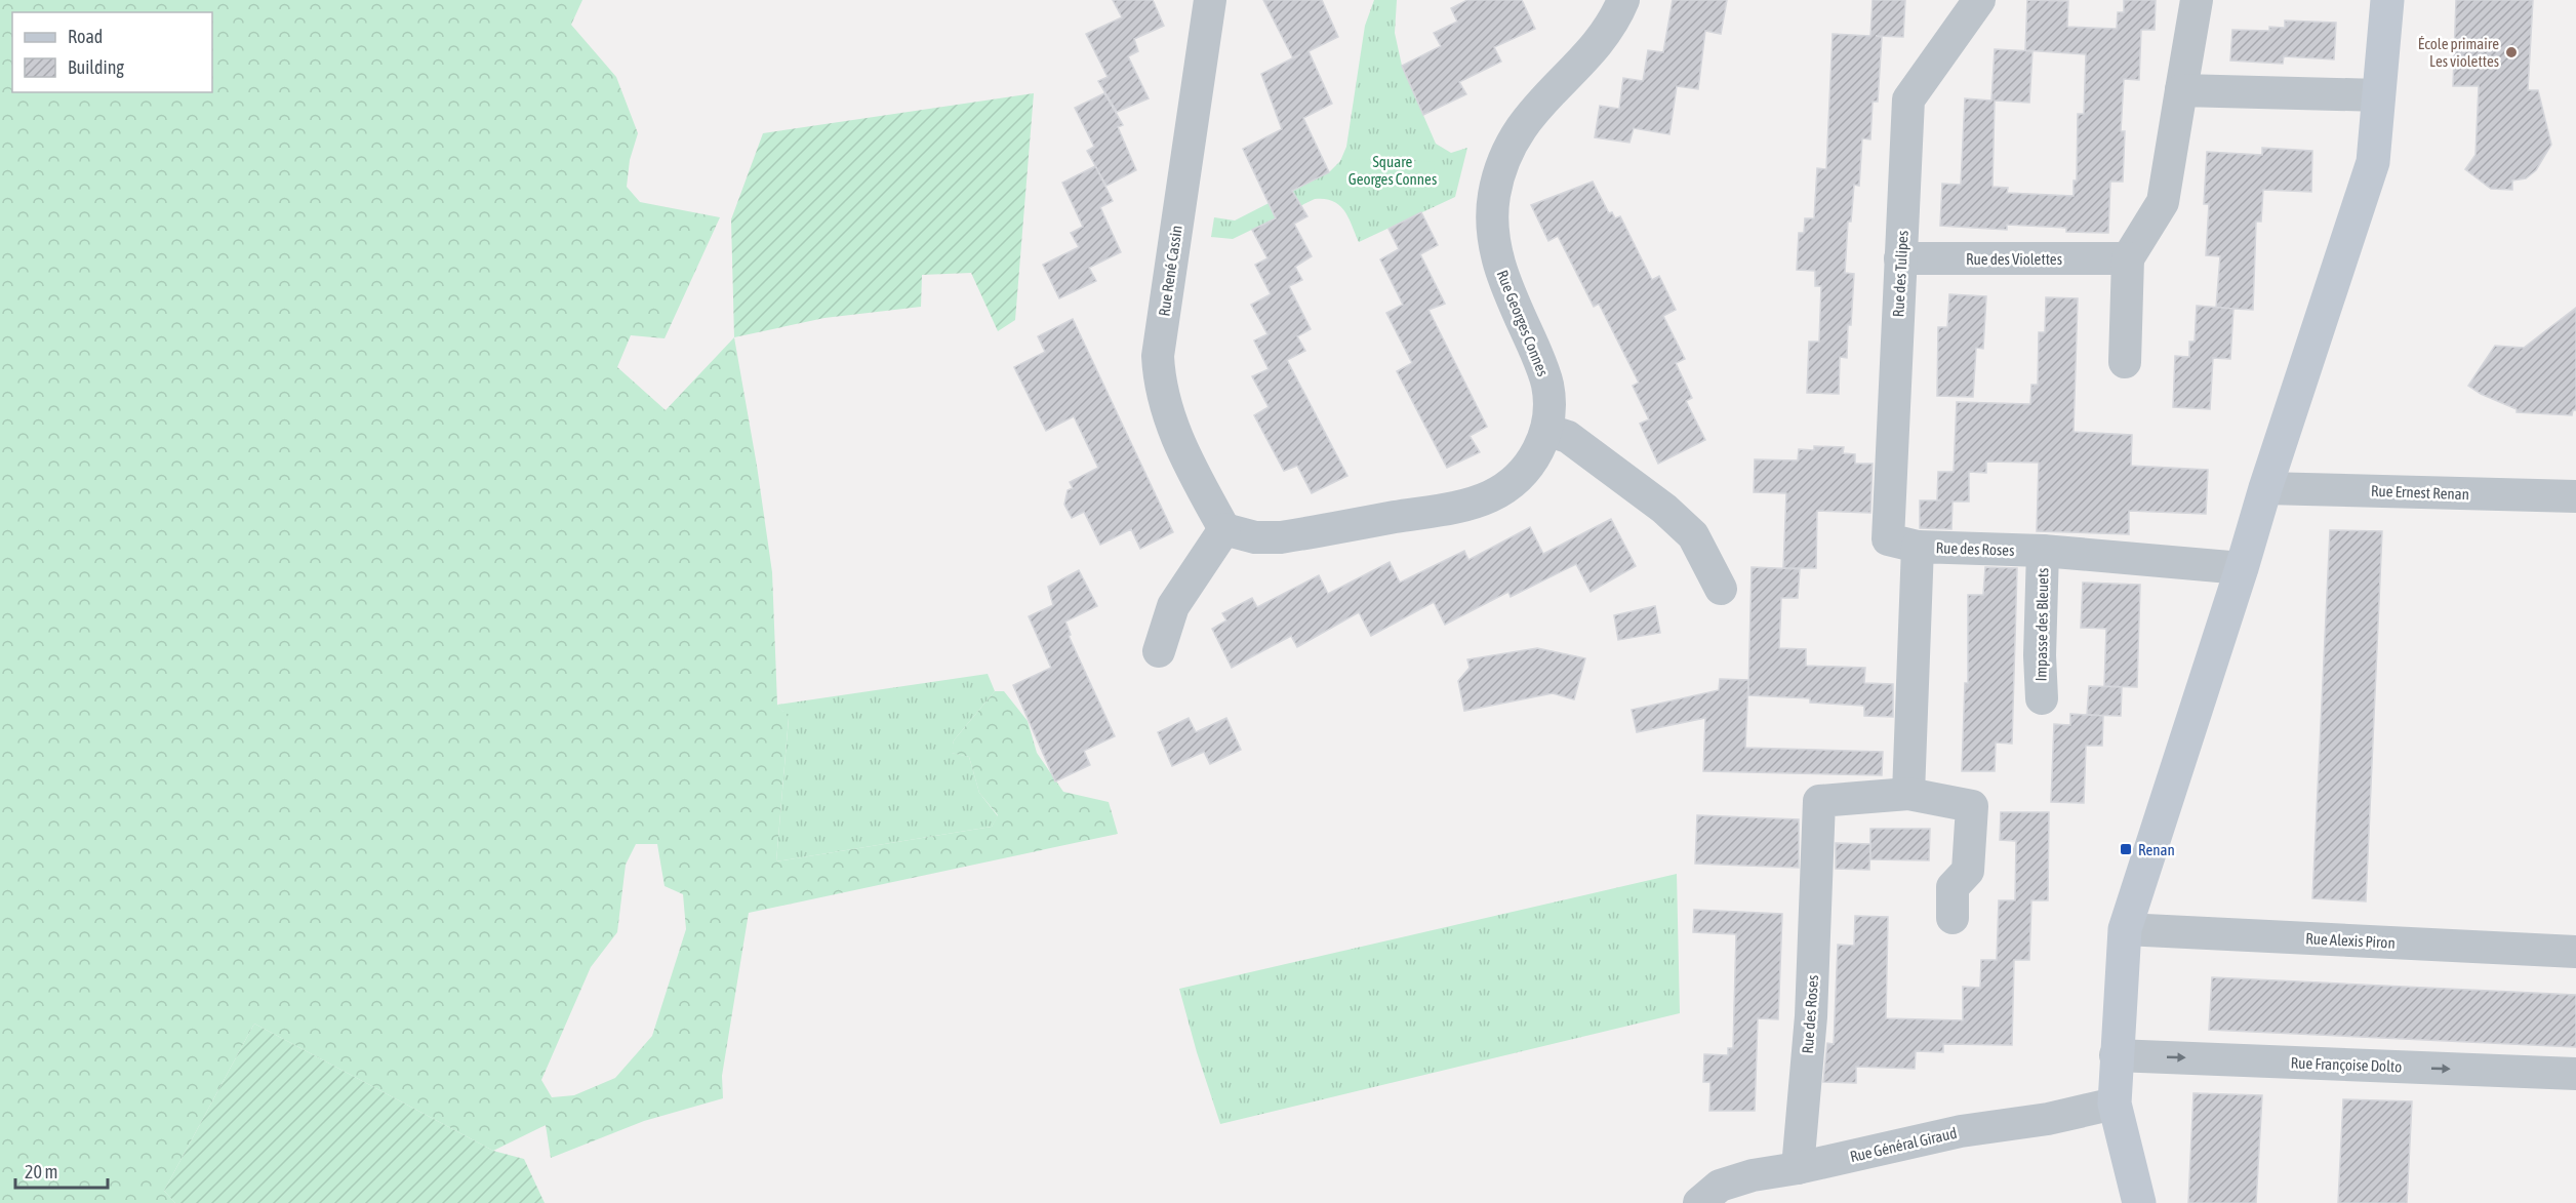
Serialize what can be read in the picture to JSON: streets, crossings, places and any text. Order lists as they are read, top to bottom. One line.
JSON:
{"streets":{"street":["Rue des Violettes","Rue René Cassin","Rue des Tulipes","Rue Georges Connes","Rue Ernest Renan","Rue des Roses","Impasse des Bleuets","Rue Alexis Piron","Rue Françoise Dolto","Rue Général Giraud"]},"crossings":[["Rue des Violettes","Rue des Tulipes"],["Rue René Cassin","Rue Georges Connes"],["Rue des Tulipes","Rue des Roses"],["Rue des Roses","Impasse des Bleuets"],["Rue des Roses","Rue Général Giraud"]],"one_way":["Rue Françoise Dolto"],"parks":["Square Georges Connes"],"places":{"other":["École primaire Les violettes"],"transit":["Renan"]},"legend":["Road","Building"],"scale_bar":"20 m"}
